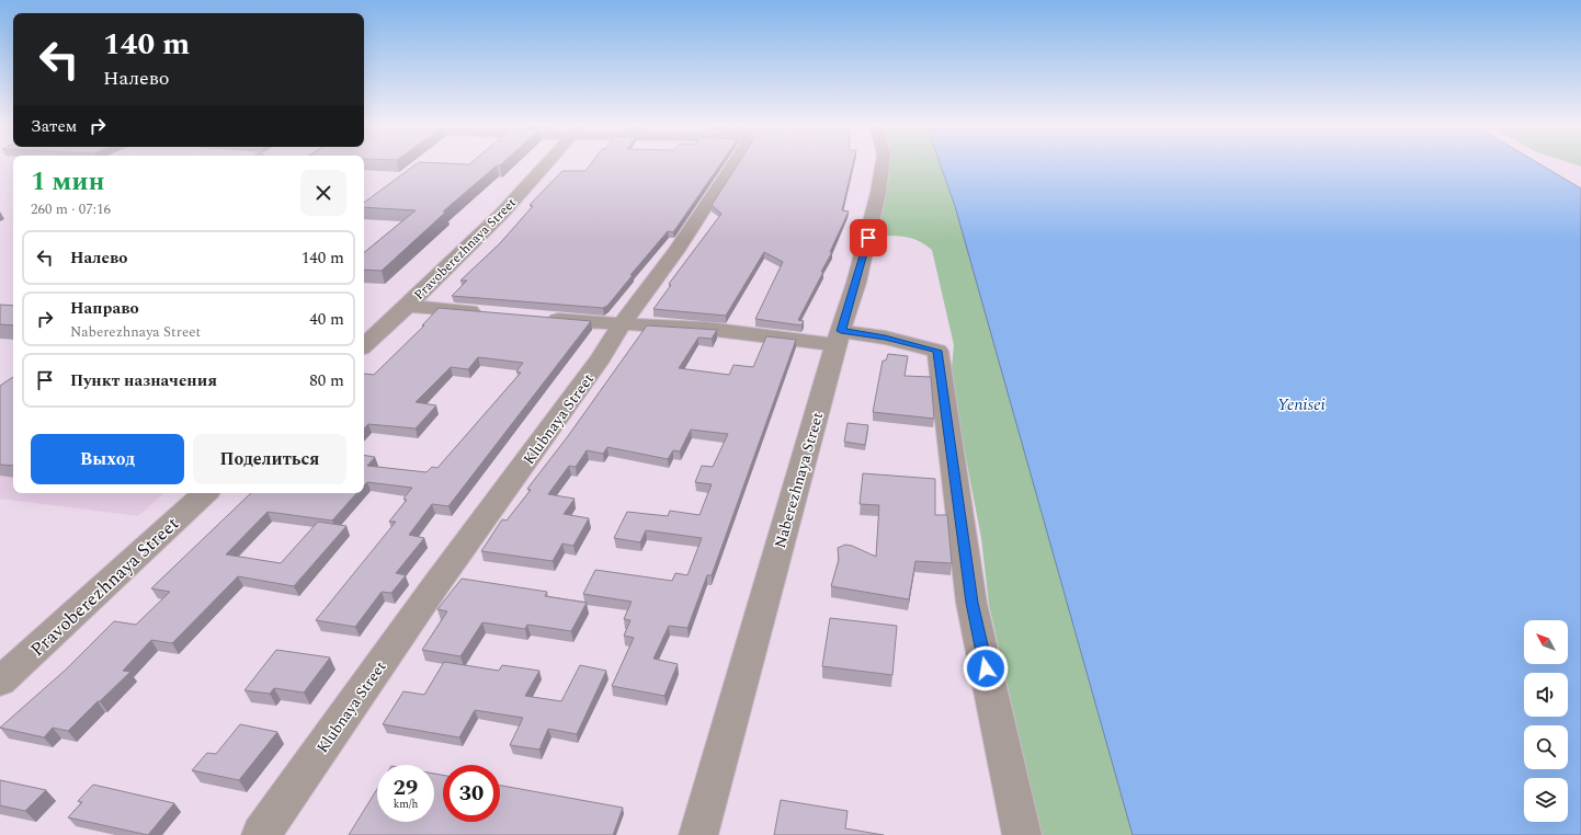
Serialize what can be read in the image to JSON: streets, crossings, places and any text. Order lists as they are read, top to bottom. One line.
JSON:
{"streets":{"street":["Pravoberezhnaya Street","Klubnaya Street","Naberezhnaya Street"]},"water":["Yenisei"],"north":"top left","page":{"turn":["140 m","Налево"],"then":"Затем","heading":["1 мин","260 m · 07:16"],"list":[{"name":"Налево","value":"140 m"},{"name":"Направо","note":"Naberezhnaya Street","value":"40 m"},{"name":"Пункт назначения","value":"80 m"}],"buttons":["Выход","Поделиться"],"speed":"29 km/h","limit":"30"}}
